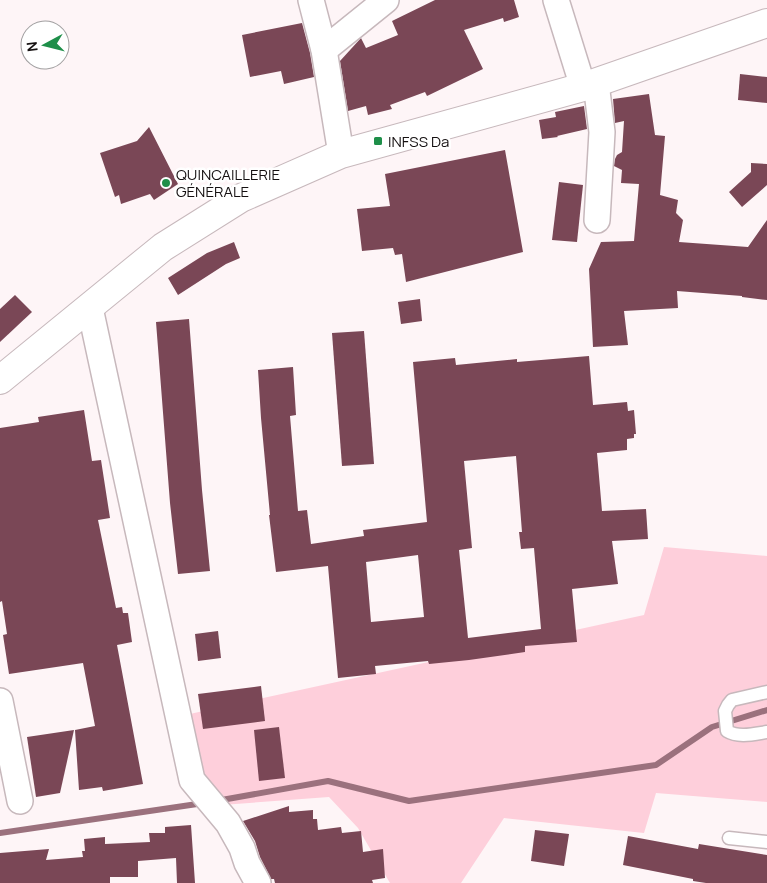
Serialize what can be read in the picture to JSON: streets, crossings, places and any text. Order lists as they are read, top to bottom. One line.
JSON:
{"places":{"transit":["INFSS Da"],"other":["QUINCAILLERIE GÉNÉRALE"]},"north":"left"}
